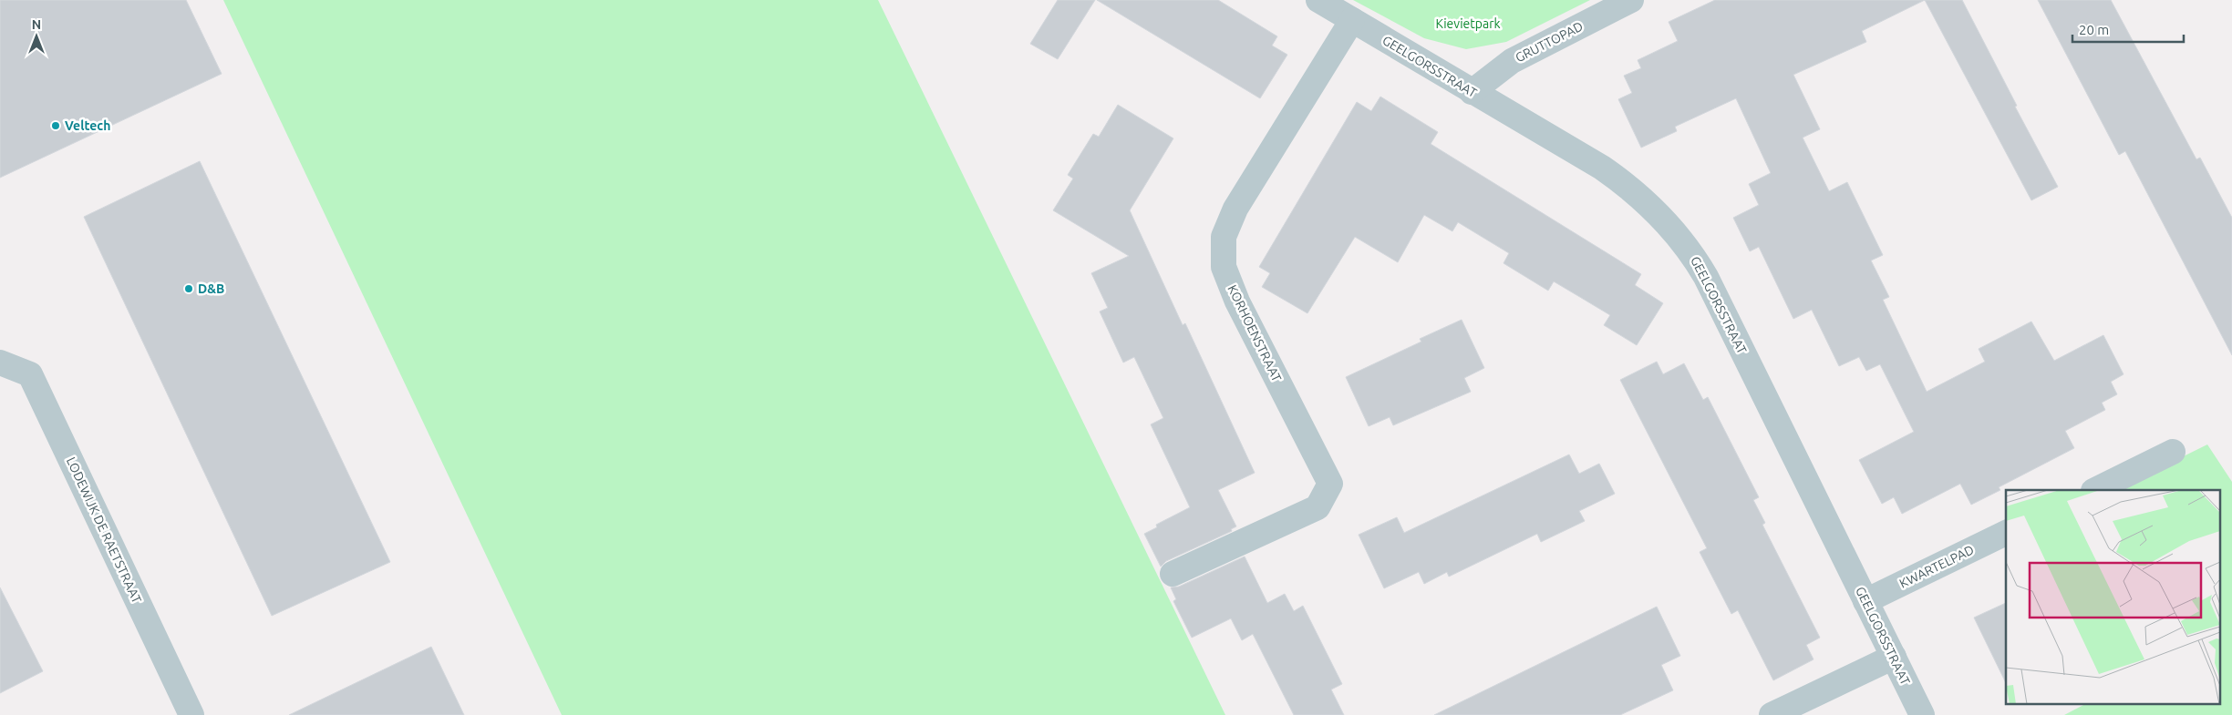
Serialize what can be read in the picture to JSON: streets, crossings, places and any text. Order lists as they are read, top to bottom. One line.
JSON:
{"streets":{"street":["GRUTTOPAD","GEELGORSSTRAAT","KORHOENSTRAAT","LODEWIJK DE RAETSTRAAT","KWARTELPAD"]},"crossings":[["GRUTTOPAD","GEELGORSSTRAAT"],["GEELGORSSTRAAT","KORHOENSTRAAT"],["GEELGORSSTRAAT","KWARTELPAD"]],"parks":["Kievietpark"],"places":["Veltech","D&B"],"scale_bar":"20 m","north":"top"}
